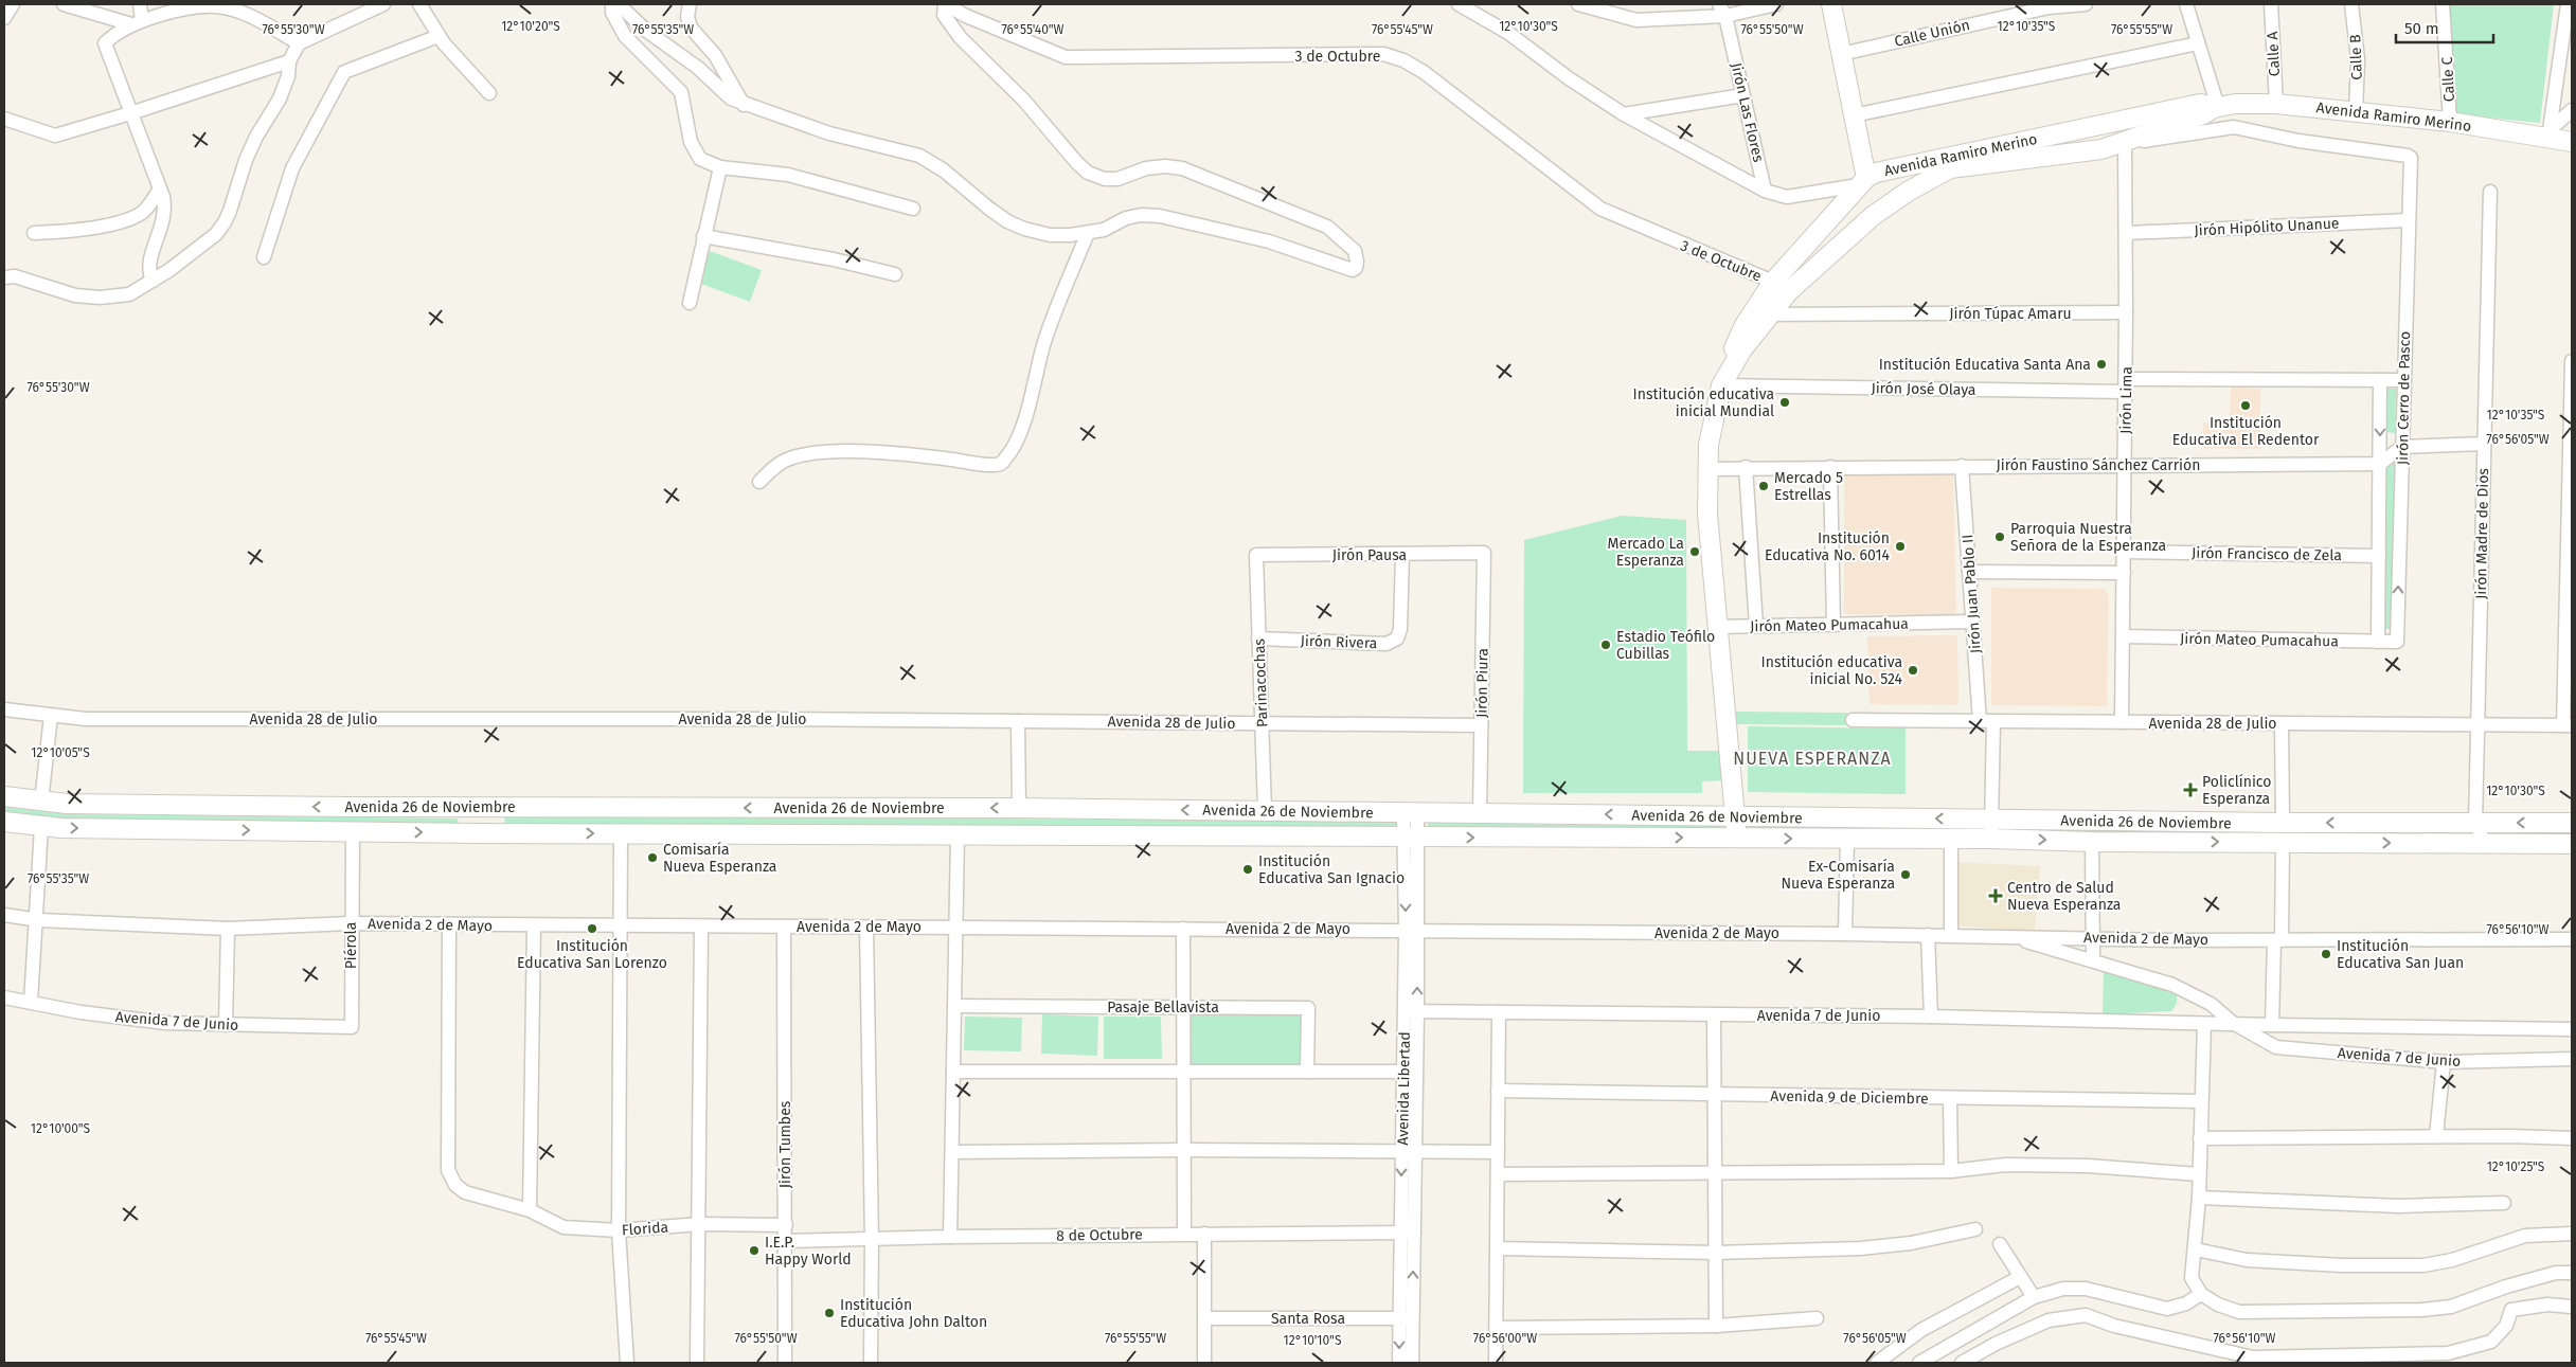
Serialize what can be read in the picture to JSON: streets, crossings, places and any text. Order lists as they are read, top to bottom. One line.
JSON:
{"streets":{"main road":["Avenida Ramiro Merino","Avenida 26 de Noviembre"],"street":["Calle Unión","Calle A","3 de Octubre","Calle B","Calle C","Jirón Las Flores","Jirón Hipólito Unanue","Jirón Túpac Amaru","Jirón José Olaya","Jirón Cerro de Pasco","Jirón Lima","Jirón Faustino Sánchez Carrión","Jirón Madre de Dios","Jirón Francisco de Zela","Jirón Pausa","Jirón Juan Pablo II","Jirón Mateo Pumacahua","Jirón Rivera","Parinacochas","Jirón Piura","Avenida 28 de Julio","Avenida 2 de Mayo","Piérola","Pasaje Bellavista","Avenida 7 de Junio","Avenida Libertad","Avenida 9 de Diciembre","Jirón Tumbes","Florida","8 de Octubre","Santa Rosa"]},"crossings":[["Calle A","Avenida Ramiro Merino"],["3 de Octubre","Avenida Ramiro Merino"],["Calle B","Avenida Ramiro Merino"],["Calle C","Avenida Ramiro Merino"],["Avenida Ramiro Merino","Jirón Túpac Amaru"],["Avenida Ramiro Merino","Jirón José Olaya"],["Avenida Ramiro Merino","Jirón Cerro de Pasco"],["Avenida Ramiro Merino","Jirón Lima"],["Avenida Ramiro Merino","Jirón Faustino Sánchez Carrión"],["Avenida Ramiro Merino","Jirón Mateo Pumacahua"],["Avenida Ramiro Merino","Avenida 26 de Noviembre"],["Jirón Hipólito Unanue","Jirón Cerro de Pasco"],["Jirón Hipólito Unanue","Jirón Lima"],["Jirón Túpac Amaru","Jirón Lima"],["Jirón José Olaya","Jirón Cerro de Pasco"],["Jirón José Olaya","Jirón Lima"],["Jirón Cerro de Pasco","Jirón Lima"],["Jirón Cerro de Pasco","Jirón Faustino Sánchez Carrión"],["Jirón Cerro de Pasco","Jirón Francisco de Zela"],["Jirón Cerro de Pasco","Jirón Mateo Pumacahua"],["Jirón Lima","Jirón Faustino Sánchez Carrión"],["Jirón Lima","Jirón Francisco de Zela"],["Jirón Lima","Jirón Mateo Pumacahua"],["Jirón Lima","Avenida 28 de Julio"],["Jirón Faustino Sánchez Carrión","Jirón Juan Pablo II"],["Jirón Madre de Dios","Avenida 28 de Julio"],["Jirón Madre de Dios","Avenida 26 de Noviembre"],["Jirón Pausa","Jirón Rivera"],["Jirón Pausa","Parinacochas"],["Jirón Pausa","Jirón Piura"],["Jirón Juan Pablo II","Jirón Mateo Pumacahua"],["Jirón Juan Pablo II","Avenida 28 de Julio"],["Jirón Juan Pablo II","Avenida 26 de Noviembre"],["Jirón Rivera","Parinacochas"],["Parinacochas","Avenida 28 de Julio"],["Parinacochas","Avenida 26 de Noviembre"],["Jirón Piura","Avenida 28 de Julio"],["Jirón Piura","Avenida 26 de Noviembre"],["Avenida 26 de Noviembre","Piérola"],["Avenida 26 de Noviembre","Avenida Libertad"],["Avenida 2 de Mayo","Piérola"],["Avenida 2 de Mayo","Avenida Libertad"],["Avenida 2 de Mayo","Jirón Tumbes"],["Avenida 2 de Mayo","Florida"],["Piérola","Avenida 7 de Junio"],["Avenida 7 de Junio","Avenida Libertad"],["Avenida Libertad","8 de Octubre"],["Avenida Libertad","Santa Rosa"],["Jirón Tumbes","Florida"],["Jirón Tumbes","8 de Octubre"]],"districts":["NUEVA ESPERANZA"],"places":{"other":["Institución Educativa Santa Ana","Institución educativa inicial Mundial","Institución Educativa El Redentor","Mercado 5 Estrellas","Parroquia Nuestra Señora de la Esperanza","Institución Educativa No. 6014","Mercado La Esperanza","Estadio Teófilo Cubillas","Institución educativa inicial No. 524","Comisaría Nueva Esperanza","Institución Educativa San Ignacio","Ex-Comisaría Nueva Esperanza","Institución Educativa San Lorenzo","Institución Educativa San Juan","I.E.P. Happy World","Institución Educativa John Dalton"],"health":["Policlínico Esperanza","Centro de Salud Nueva Esperanza"]},"scale_bar":"50 m","coordinates":["12°10'20\"S","12°10'30\"S","12°10'35\"S","76°55'30\"W","76°55'35\"W","76°55'40\"W","76°55'45\"W","76°55'50\"W","76°55'55\"W","76°56'05\"W","12°10'05\"S","76°56'10\"W","12°10'00\"S","12°10'25\"S","76°56'00\"W","12°10'10\"S"]}
